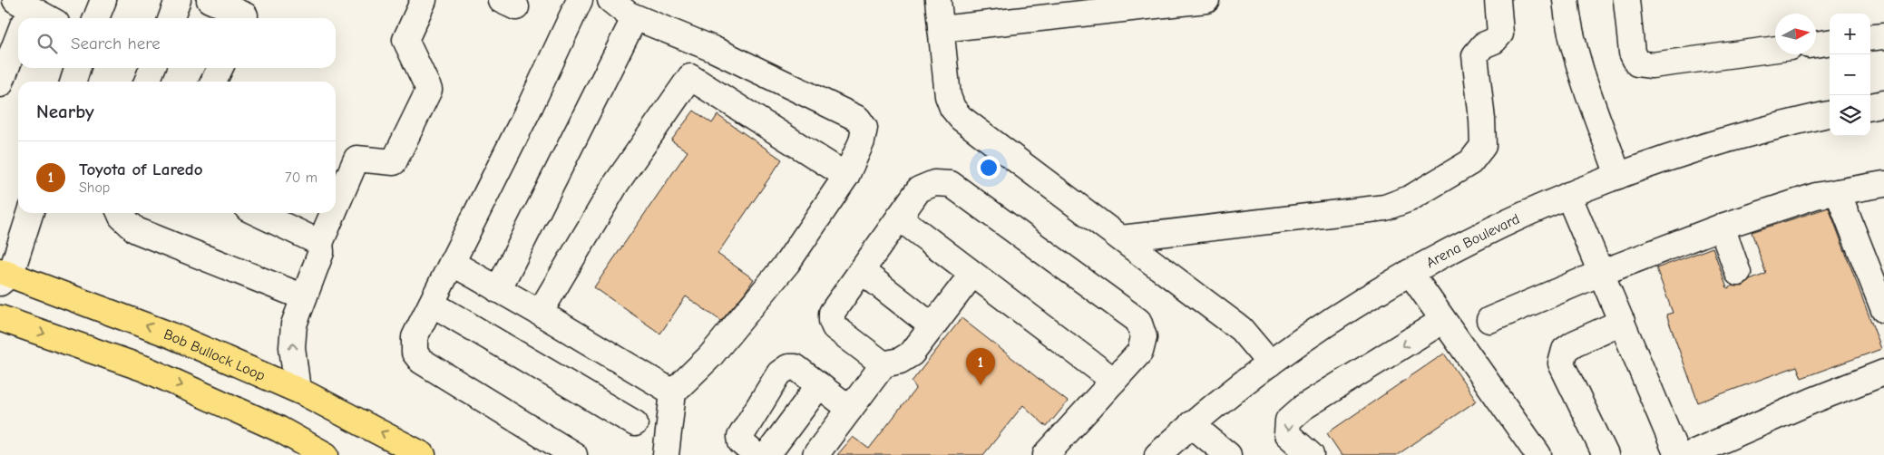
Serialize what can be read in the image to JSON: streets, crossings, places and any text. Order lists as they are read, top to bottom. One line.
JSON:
{"streets":{"highway":["Bob Bullock Loop"],"street":["Arena Boulevard"]},"north":"right","page":{"map_buttons":["+","−"],"search":"Search here","heading":"Nearby","list":[{"mark":"1","name":"Toyota of Laredo","note":"Shop","value":"70 m"}],"pins":"1"}}
